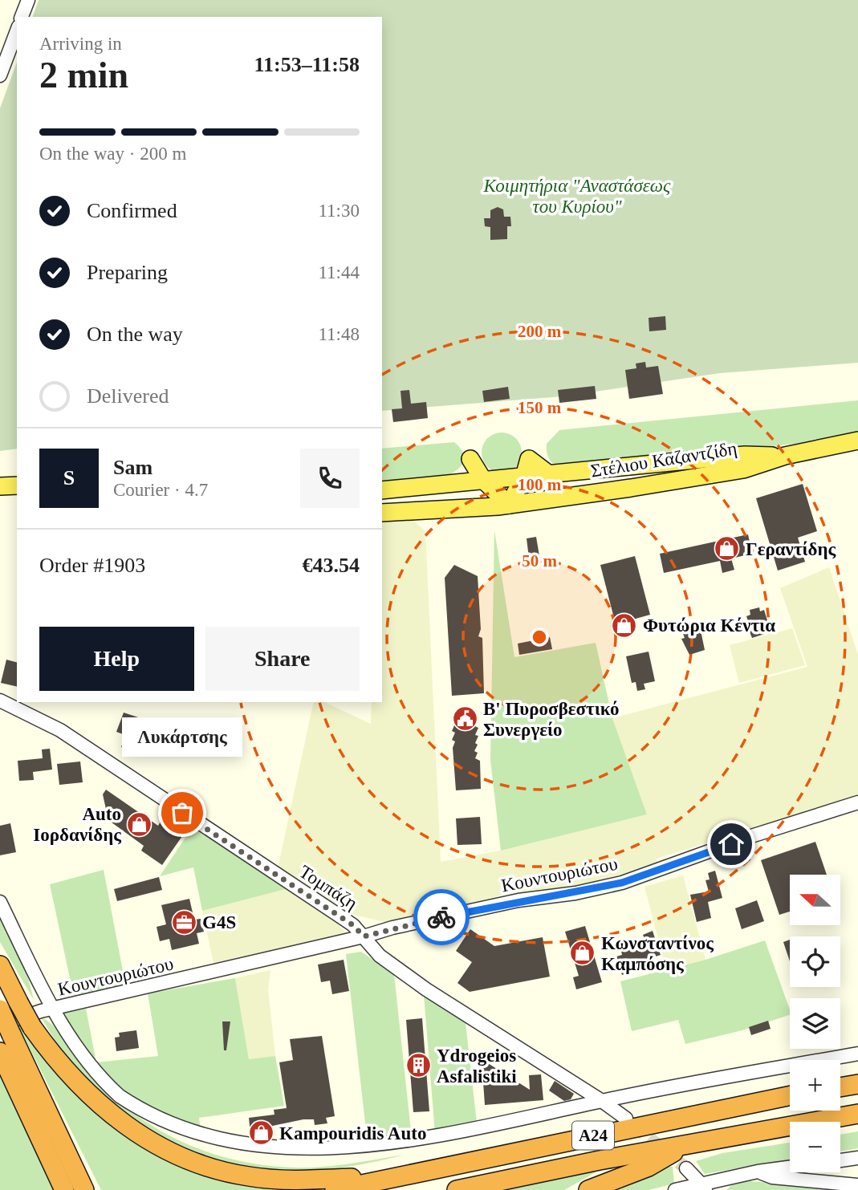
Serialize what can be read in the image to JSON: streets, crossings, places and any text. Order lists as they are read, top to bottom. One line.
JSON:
{"streets":{"highway":["Α24"],"main road":["Στέλιου Καζαντζίδη"],"street":["Κουντουριώτου","Τομπάζη"]},"crossings":[["Κουντουριώτου","Τομπάζη"]],"parks":["Κοιμητήρια \"Αναστάσεως του Κυρίου\""],"places":{"shop":["Γεραντίδης","Φυτώρια Κέντια","Auto Ιορδανίδης","Κωνσταντίνος Καμπόσης","Kampouridis Auto"],"public building":["Β' Πυροσβεστικό Συνεργείο"],"other":["Λυκάρτσης"],"office":["G4S"],"building":["Ydrogeios Asfalistiki"]},"north":"left","page":{"heading":["2 min","Arriving in","11:53–11:58"],"panel":["Sam","Courier · 4.7","Order #1903","€43.54"],"bar":"On the way · 200 m","list":[["Confirmed","11:30"],["Preparing","11:44"],["On the way","11:48"],"Delivered"],"round":"S","buttons":["Help","Share"],"bubble":"Λυκάρτσης","map_buttons":["+","−"]},"rings":["200 m","150 m","100 m","50 m"]}
